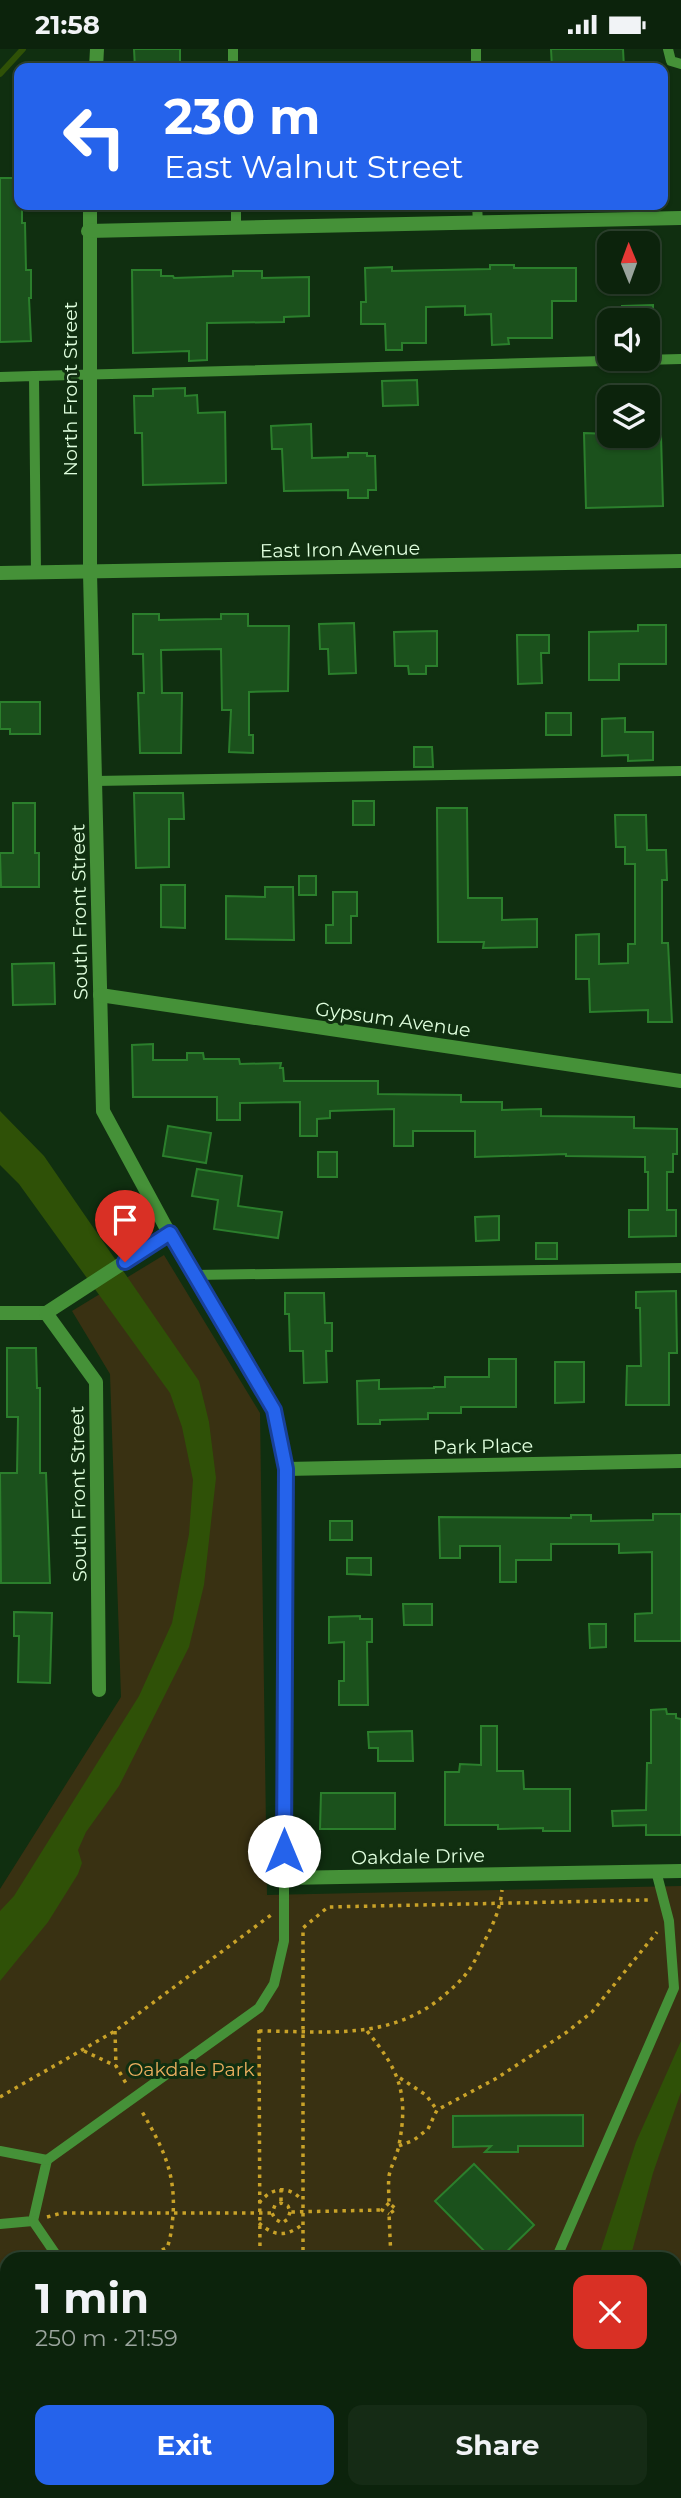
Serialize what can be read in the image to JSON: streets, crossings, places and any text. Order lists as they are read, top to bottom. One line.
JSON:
{"streets":{"street":["North Front Street","East Iron Avenue","South Front Street","Gypsum Avenue","Park Place","Oakdale Drive"]},"crossings":[["North Front Street","East Iron Avenue"],["North Front Street","South Front Street"],["East Iron Avenue","South Front Street"],["South Front Street","Gypsum Avenue"]],"parks":["Oakdale Park"],"north":"top","page":{"status":"21:58","turn":["230 m","East Walnut Street"],"heading":["1 min","250 m · 21:59"],"buttons":["Exit","Share"]}}
